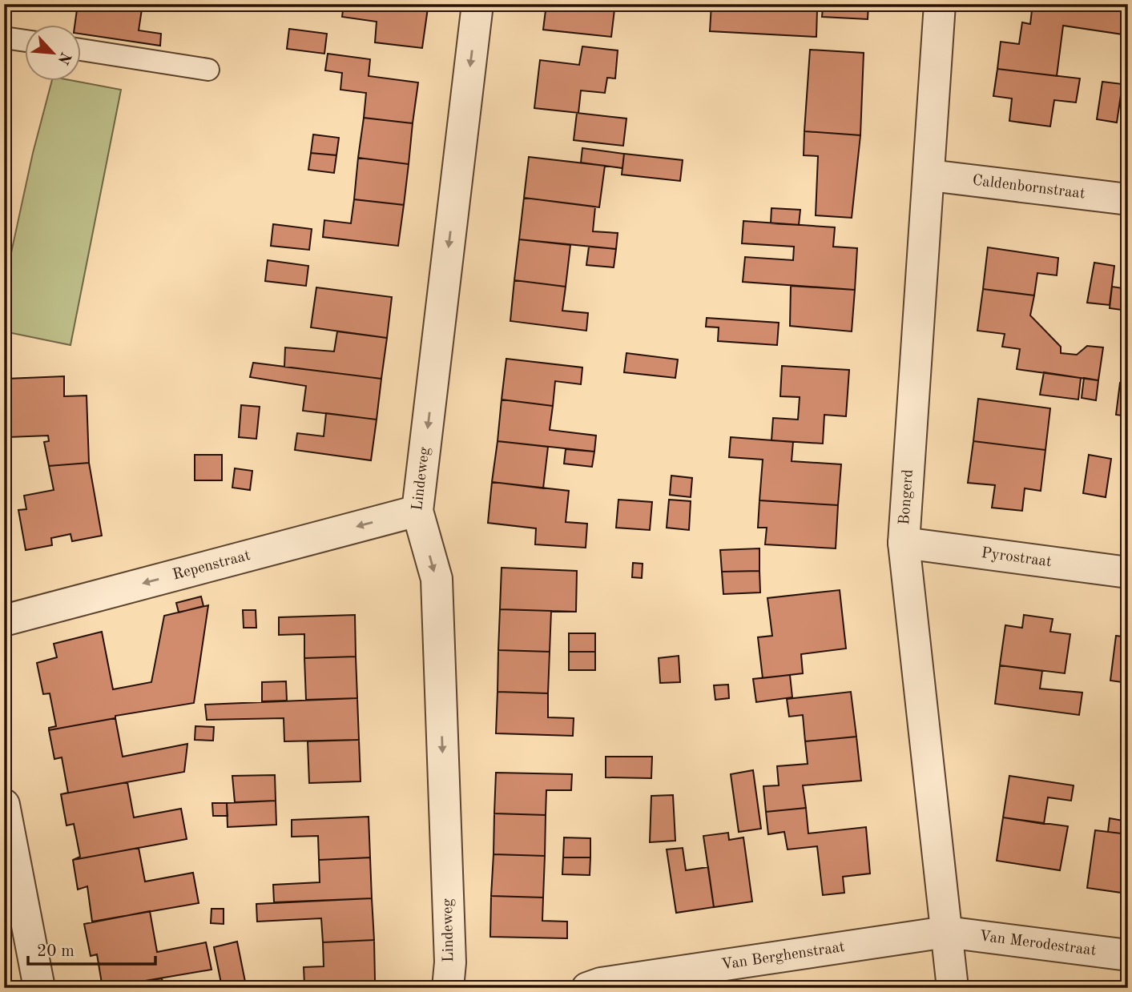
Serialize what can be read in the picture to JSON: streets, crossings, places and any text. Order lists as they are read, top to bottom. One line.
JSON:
{"streets":{"street":["Caldenbornstraat","Lindeweg","Bongerd","Pyrostraat","Repenstraat","Van Merodestraat","Van Berghenstraat"]},"crossings":[["Caldenbornstraat","Bongerd"],["Lindeweg","Repenstraat"],["Bongerd","Pyrostraat"],["Bongerd","Van Merodestraat"],["Bongerd","Van Berghenstraat"],["Van Merodestraat","Van Berghenstraat"]],"one_way":["Lindeweg","Repenstraat"],"scale_bar":"20 m","north":"bottom right"}
